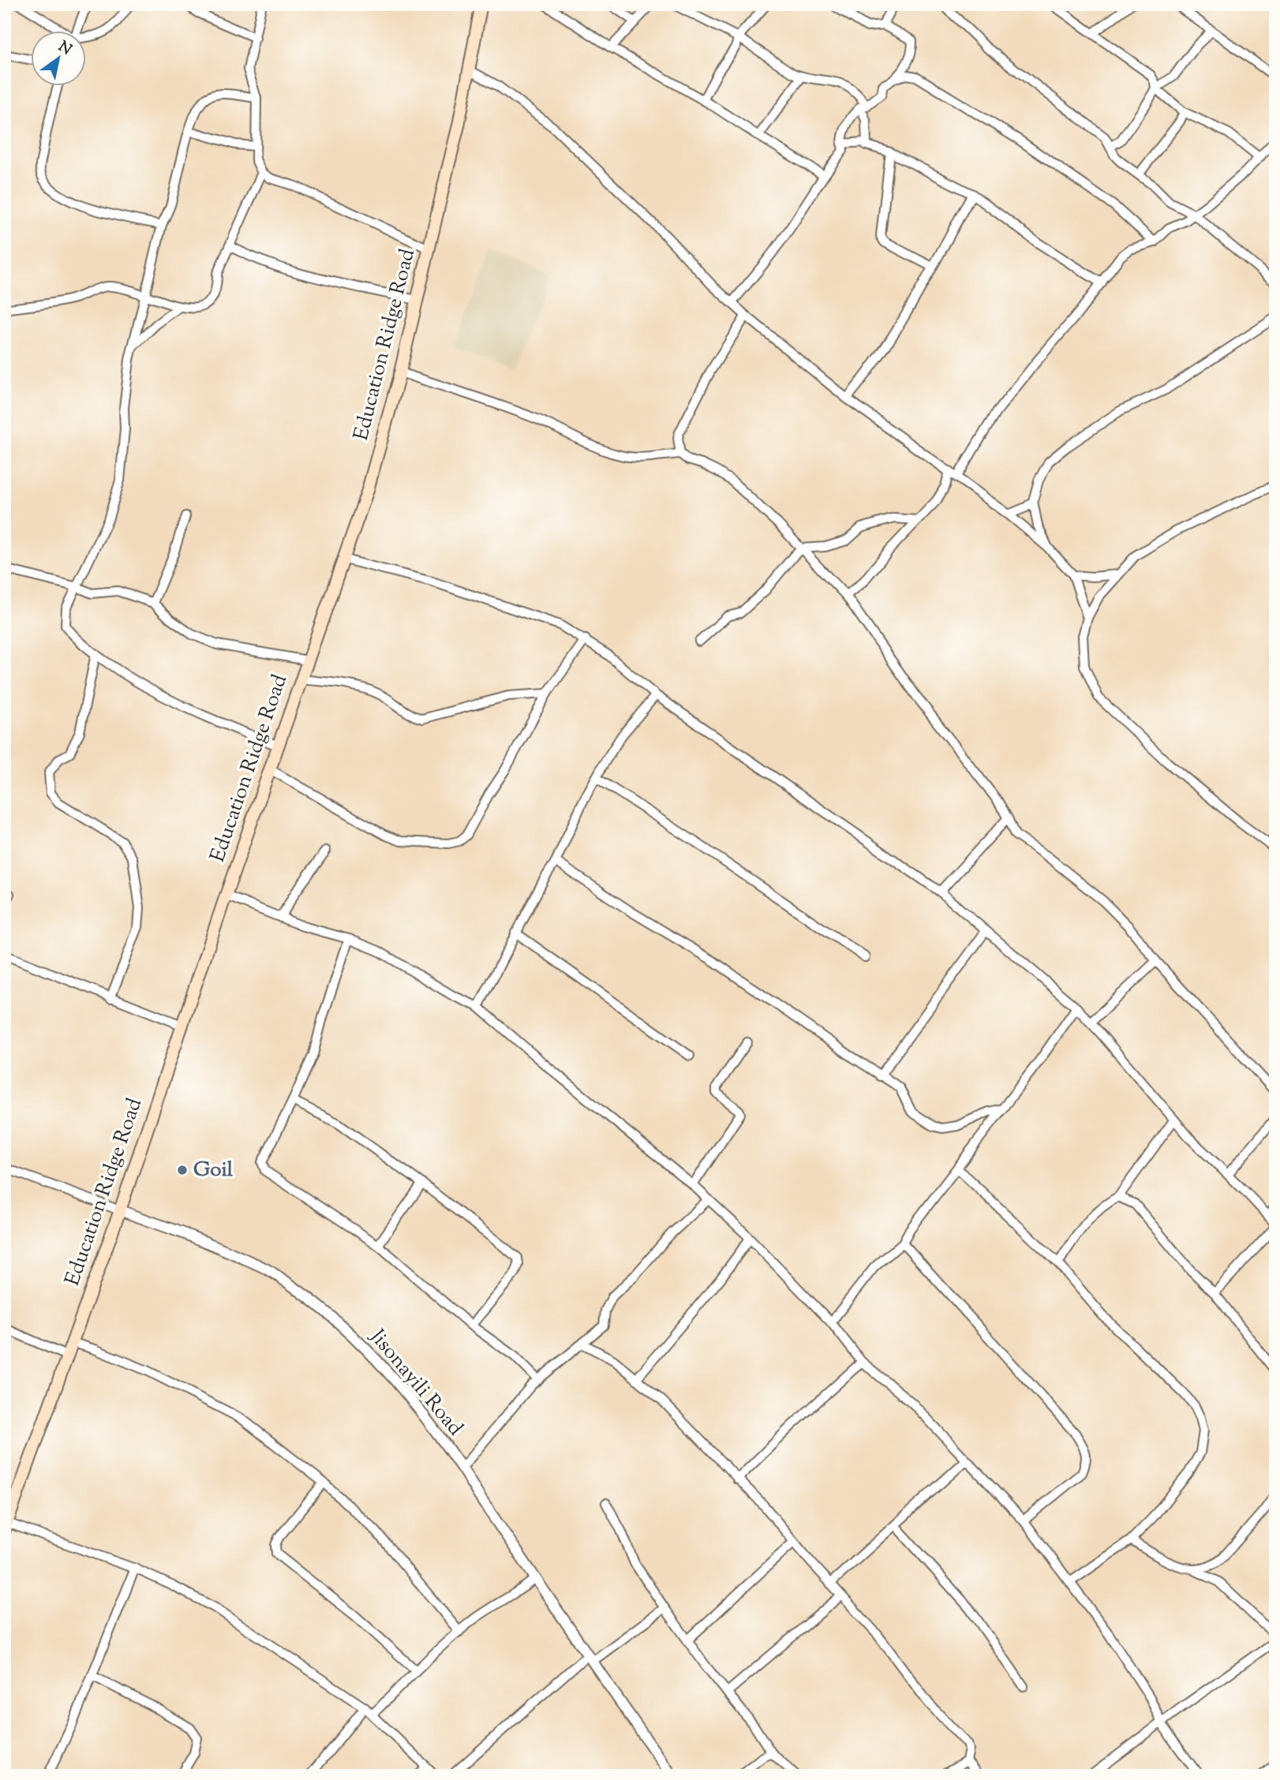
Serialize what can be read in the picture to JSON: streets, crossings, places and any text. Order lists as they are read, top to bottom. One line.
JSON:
{"streets":{"main road":["Education Ridge Road"],"street":["Jisonayili Road"]},"crossings":[["Education Ridge Road","Jisonayili Road"]],"places":["Goil"],"north":"top right"}
